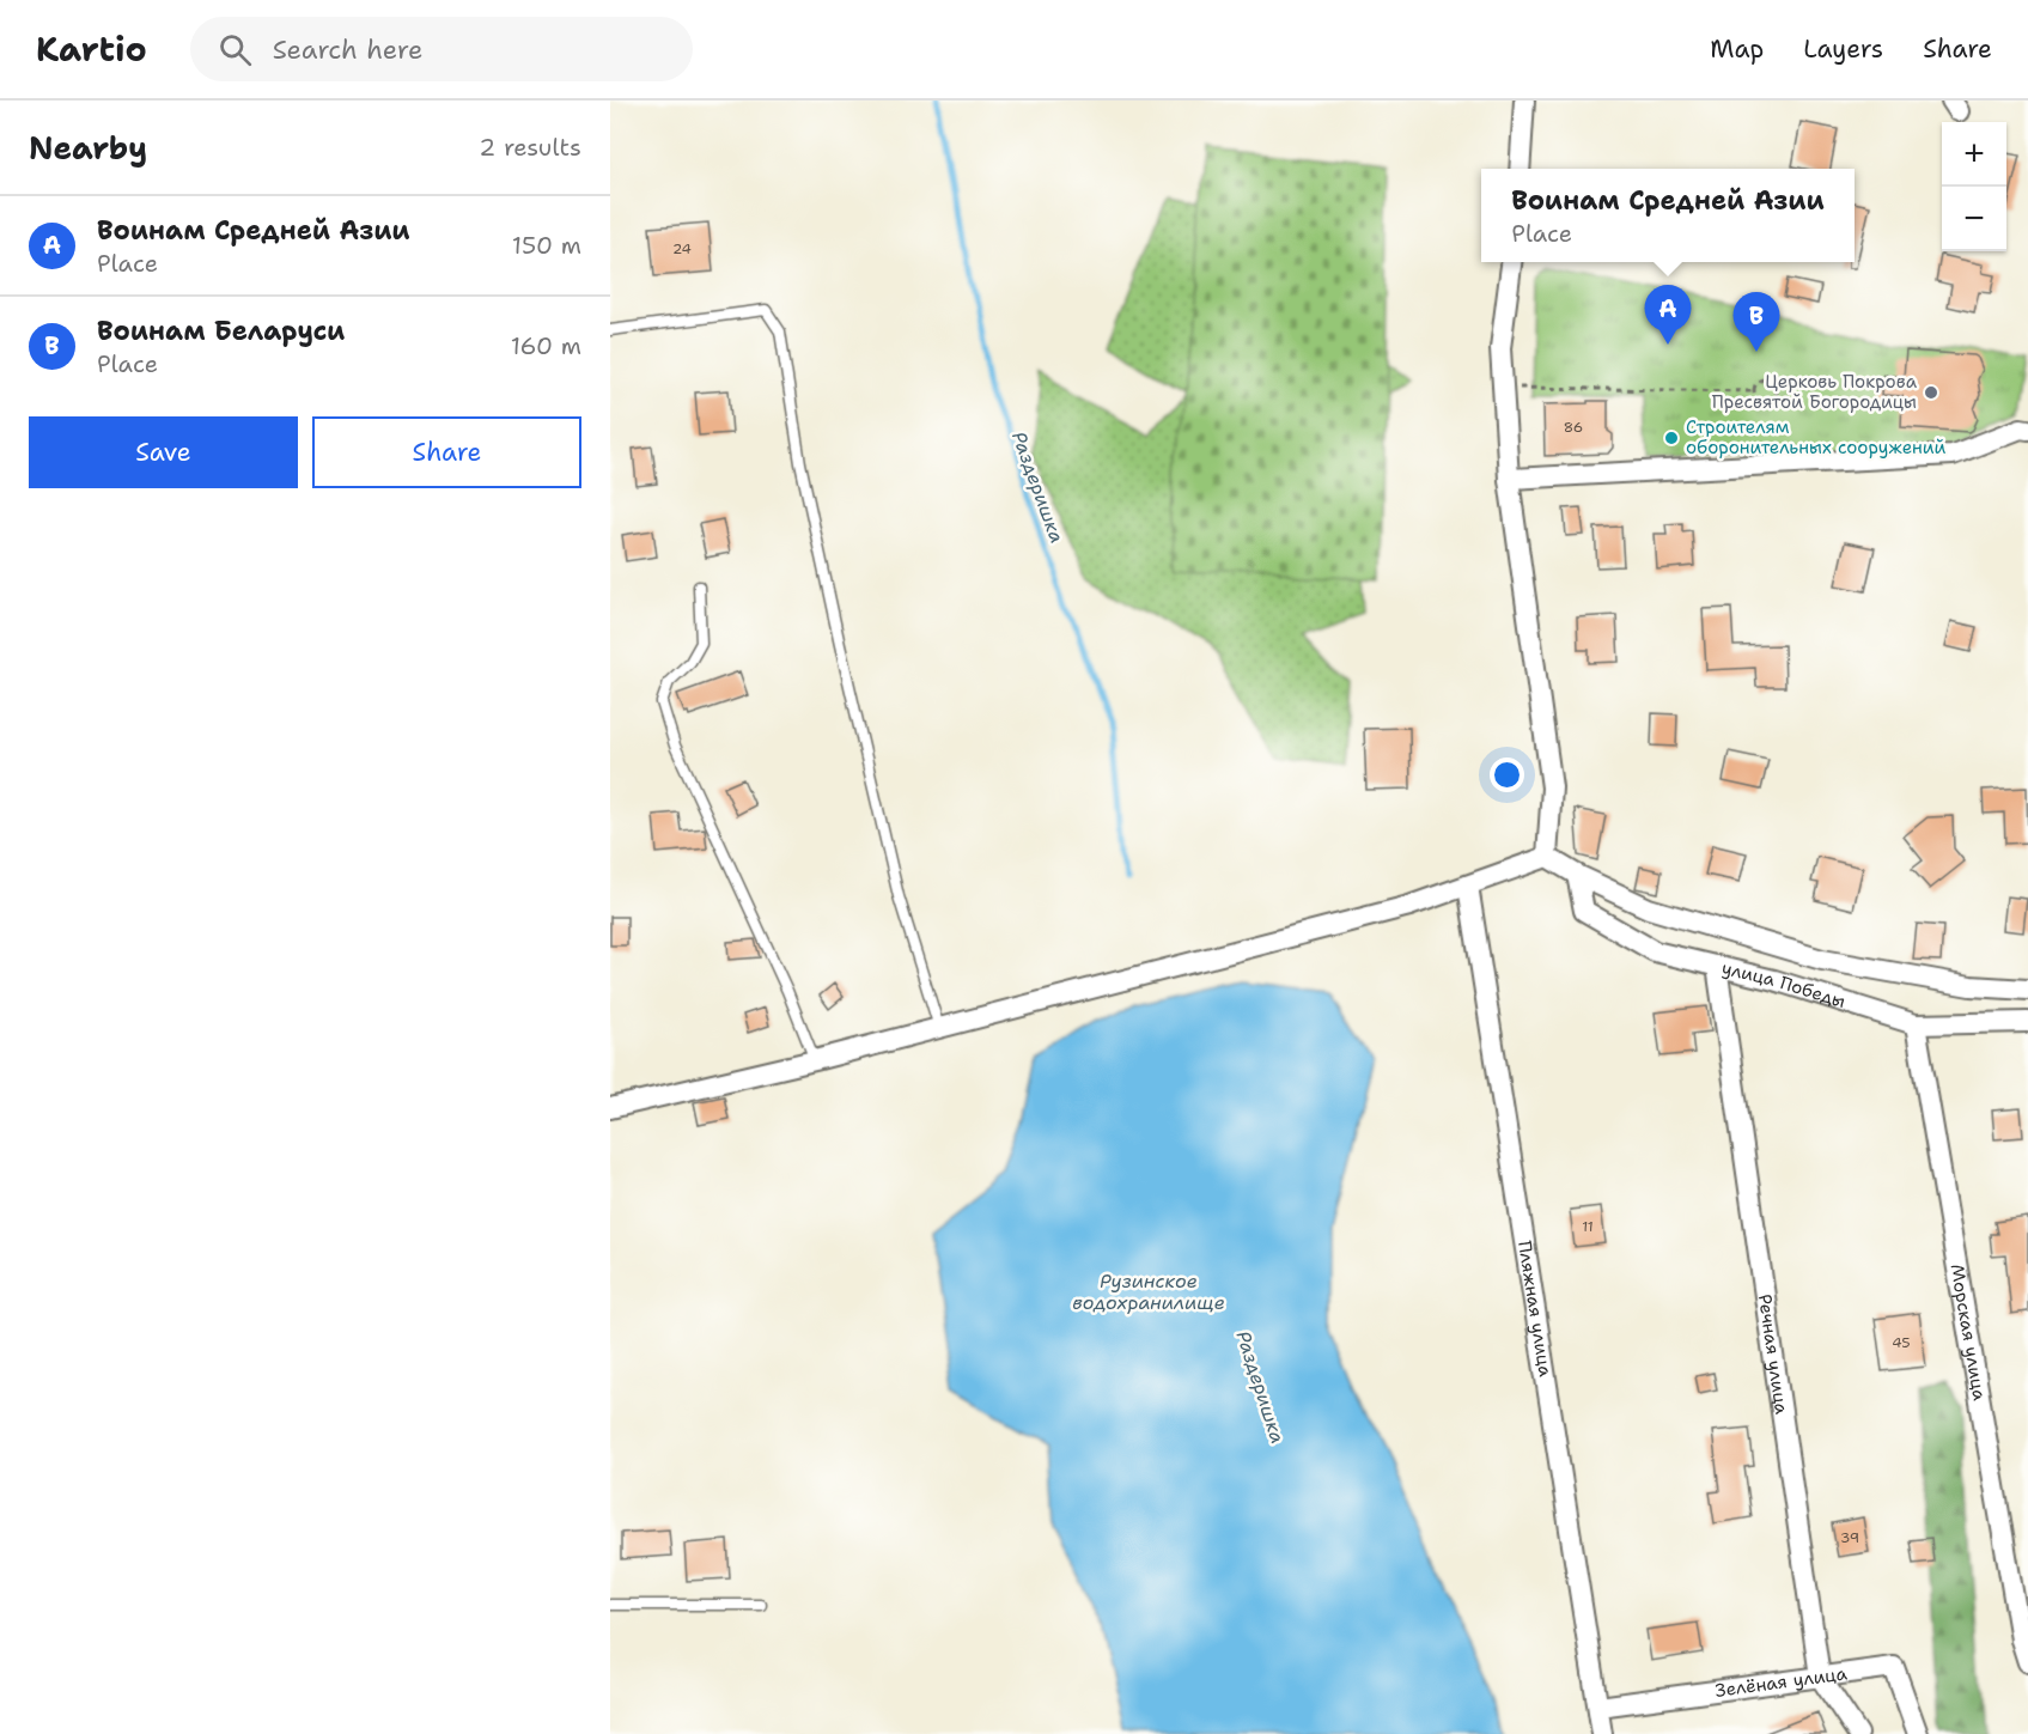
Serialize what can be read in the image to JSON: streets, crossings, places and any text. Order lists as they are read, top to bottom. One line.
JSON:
{"streets":{"street":["улица Победы","Пляжная улица","Морская улица","Речная улица","Зелёная улица"]},"crossings":[["улица Победы","Морская улица"],["улица Победы","Речная улица"],["Пляжная улица","Зелёная улица"],["Речная улица","Зелёная улица"]],"water":["Раздеришка","Рузинское водохранилище"],"places":["Церковь Покрова Пресвятой Богородицы","Строителям оборонительных сооружений"],"house_numbers":["24","86","11","45","39"],"page":{"header":"Kartio","search":"Search here","nav":["Map","Layers","Share"],"heading":["Nearby","2 results"],"map_buttons":["+","−"],"popup":["Воинам Средней Азии","Place"],"list":[{"mark":"A","name":"Воинам Средней Азии","note":"Place","value":"150 m"},{"mark":"B","name":"Воинам Беларуси","note":"Place","value":"160 m"}],"pins":["A","B"],"buttons":["Save","Share"]}}
